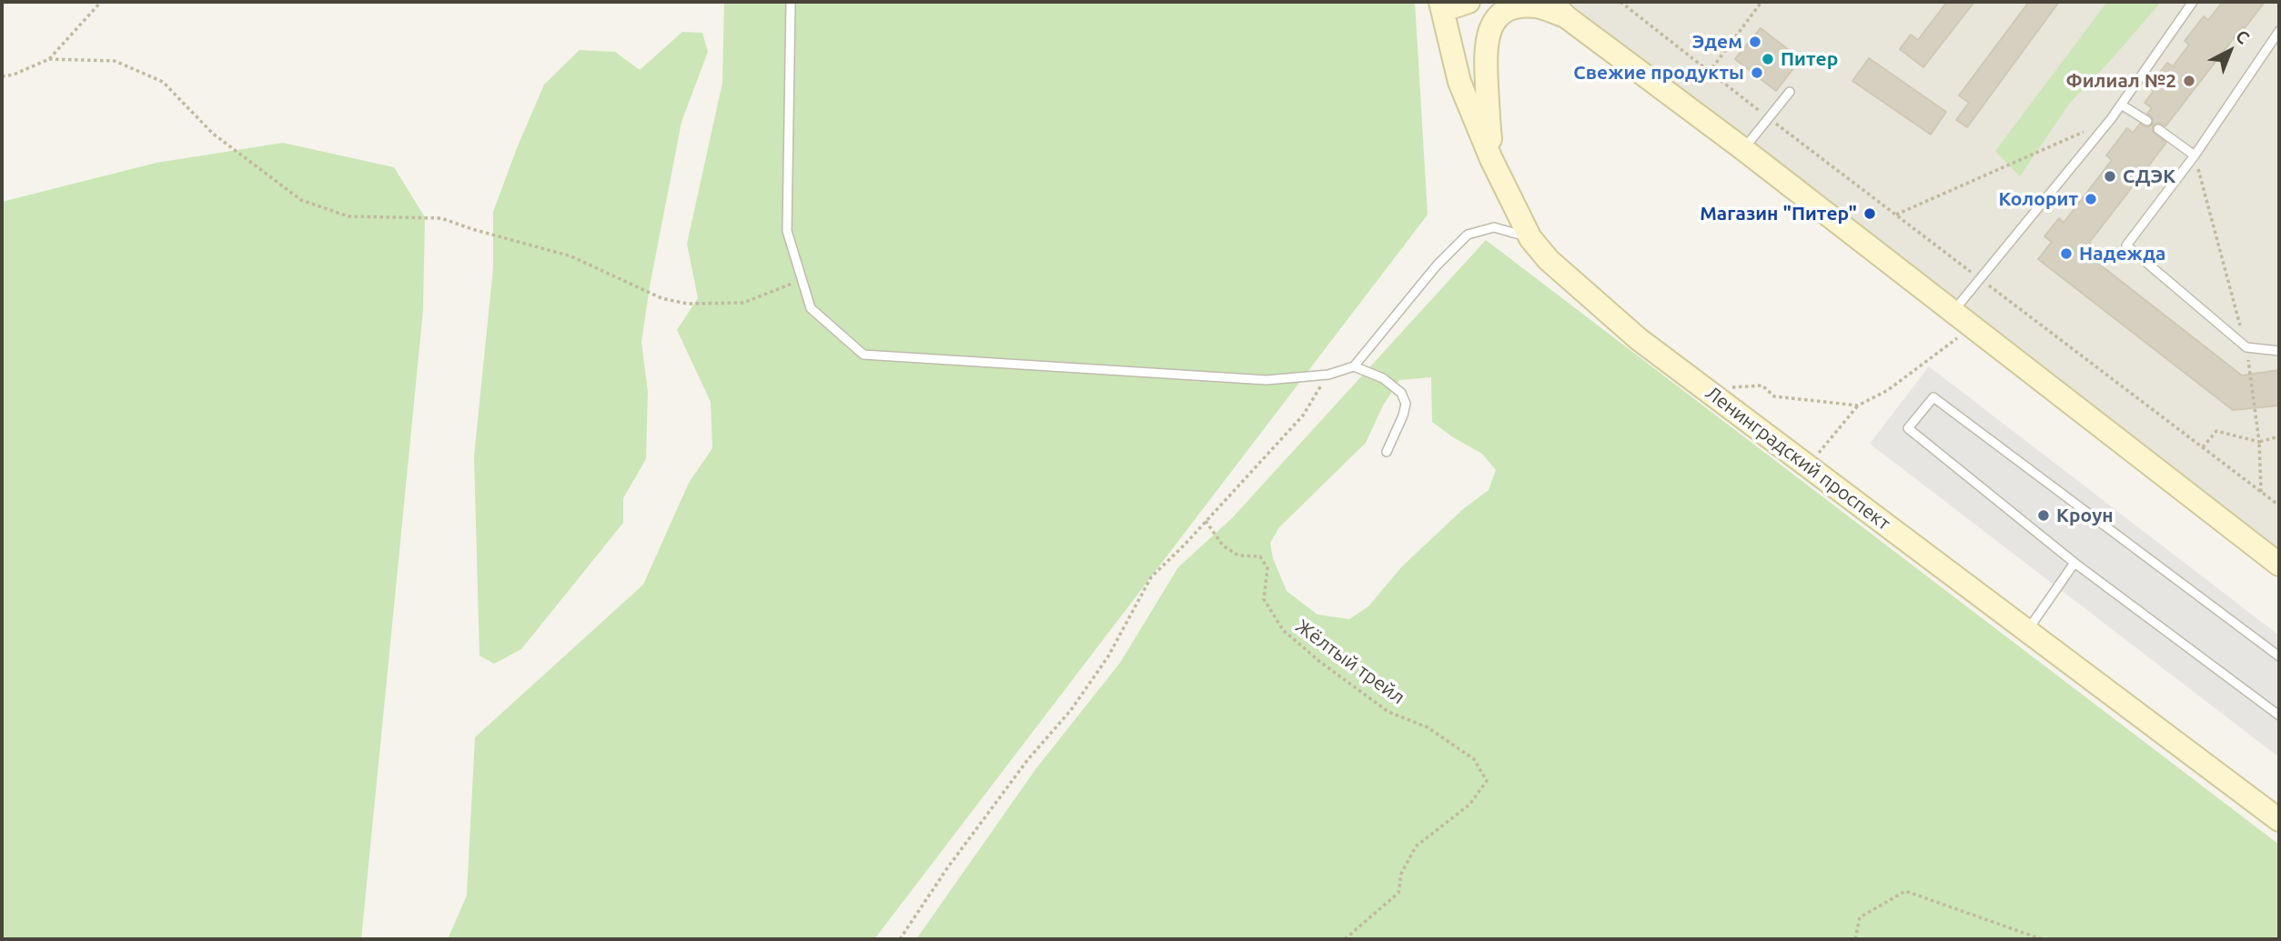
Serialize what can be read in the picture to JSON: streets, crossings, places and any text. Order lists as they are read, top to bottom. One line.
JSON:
{"streets":{"main road":["Ленинградский проспект"],"path":["Жёлтый трейл"]},"places":["Эдем","Питер","Свежие продукты","Филиал №2","СДЭК","Колорит","Магазин \"Питер\"","Надежда","Кроун"],"north":"top right"}
